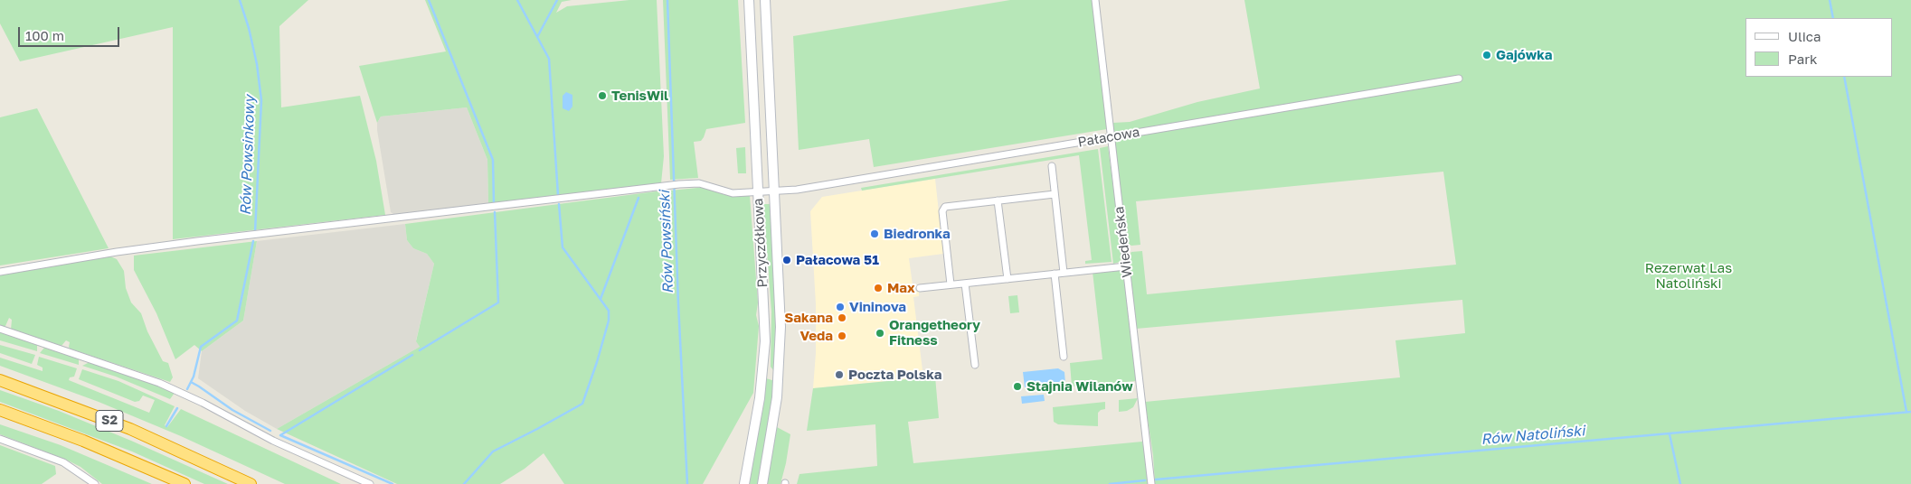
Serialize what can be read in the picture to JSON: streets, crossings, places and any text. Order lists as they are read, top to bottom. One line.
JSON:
{"streets":{"highway":["S2"],"main road":["Przyczółkowa"],"street":["Pałacowa","Wiedeńska"]},"crossings":[["Pałacowa","Wiedeńska"],["Pałacowa","Przyczółkowa"]],"water":["Rów Powsinkowy","Rów Powsiński","Rów Natoliński"],"parks":["Rezerwat Las Natoliński"],"places":["Gajówka","TenisWil","Biedronka","Pałacowa 51","Max","Vininova","Sakana","Orangetheory Fitness","Veda","Poczta Polska","Stajnia Wilanów"],"legend":["Ulica","Park"],"scale_bar":"100 m"}
